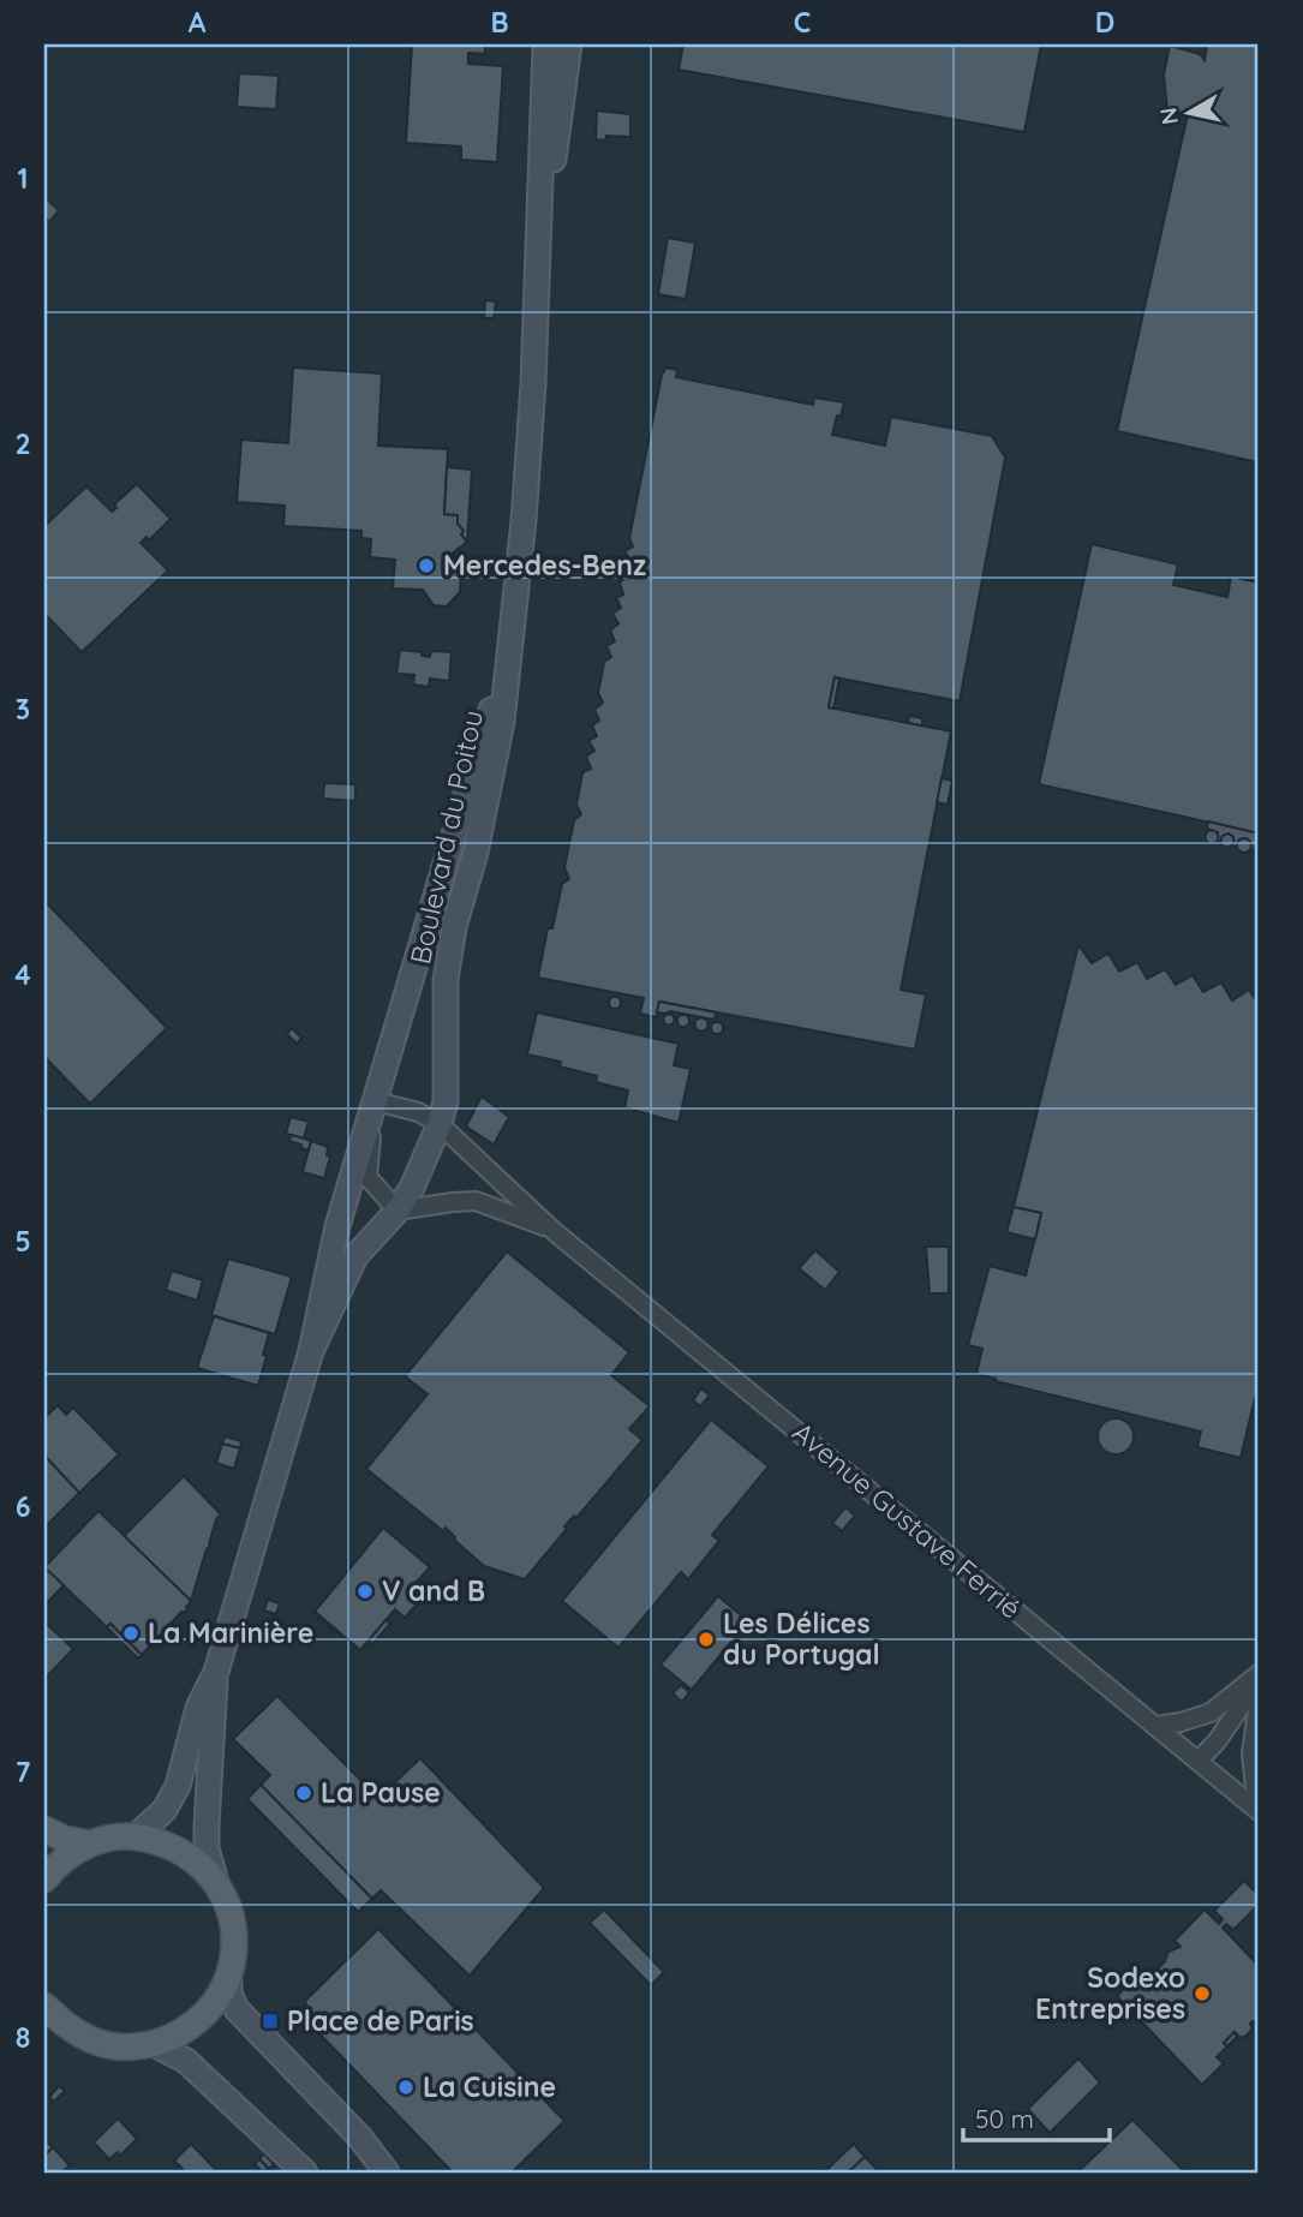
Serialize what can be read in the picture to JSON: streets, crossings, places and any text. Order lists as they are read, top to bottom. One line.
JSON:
{"streets":{"main road":["Boulevard du Poitou"],"street":["Avenue Gustave Ferrié"]},"crossings":[["Boulevard du Poitou","Avenue Gustave Ferrié"]],"places":{"other":["Mercedes-Benz","V and B","La Marinière","Les Délices du Portugal","La Pause","Sodexo Entreprises","La Cuisine"],"transit":["Place de Paris"]},"scale_bar":"50 m","north":"left","grid":{"columns":["A","B","C","D"],"rows":["1","2","3","4","5","6","7","8"]}}
